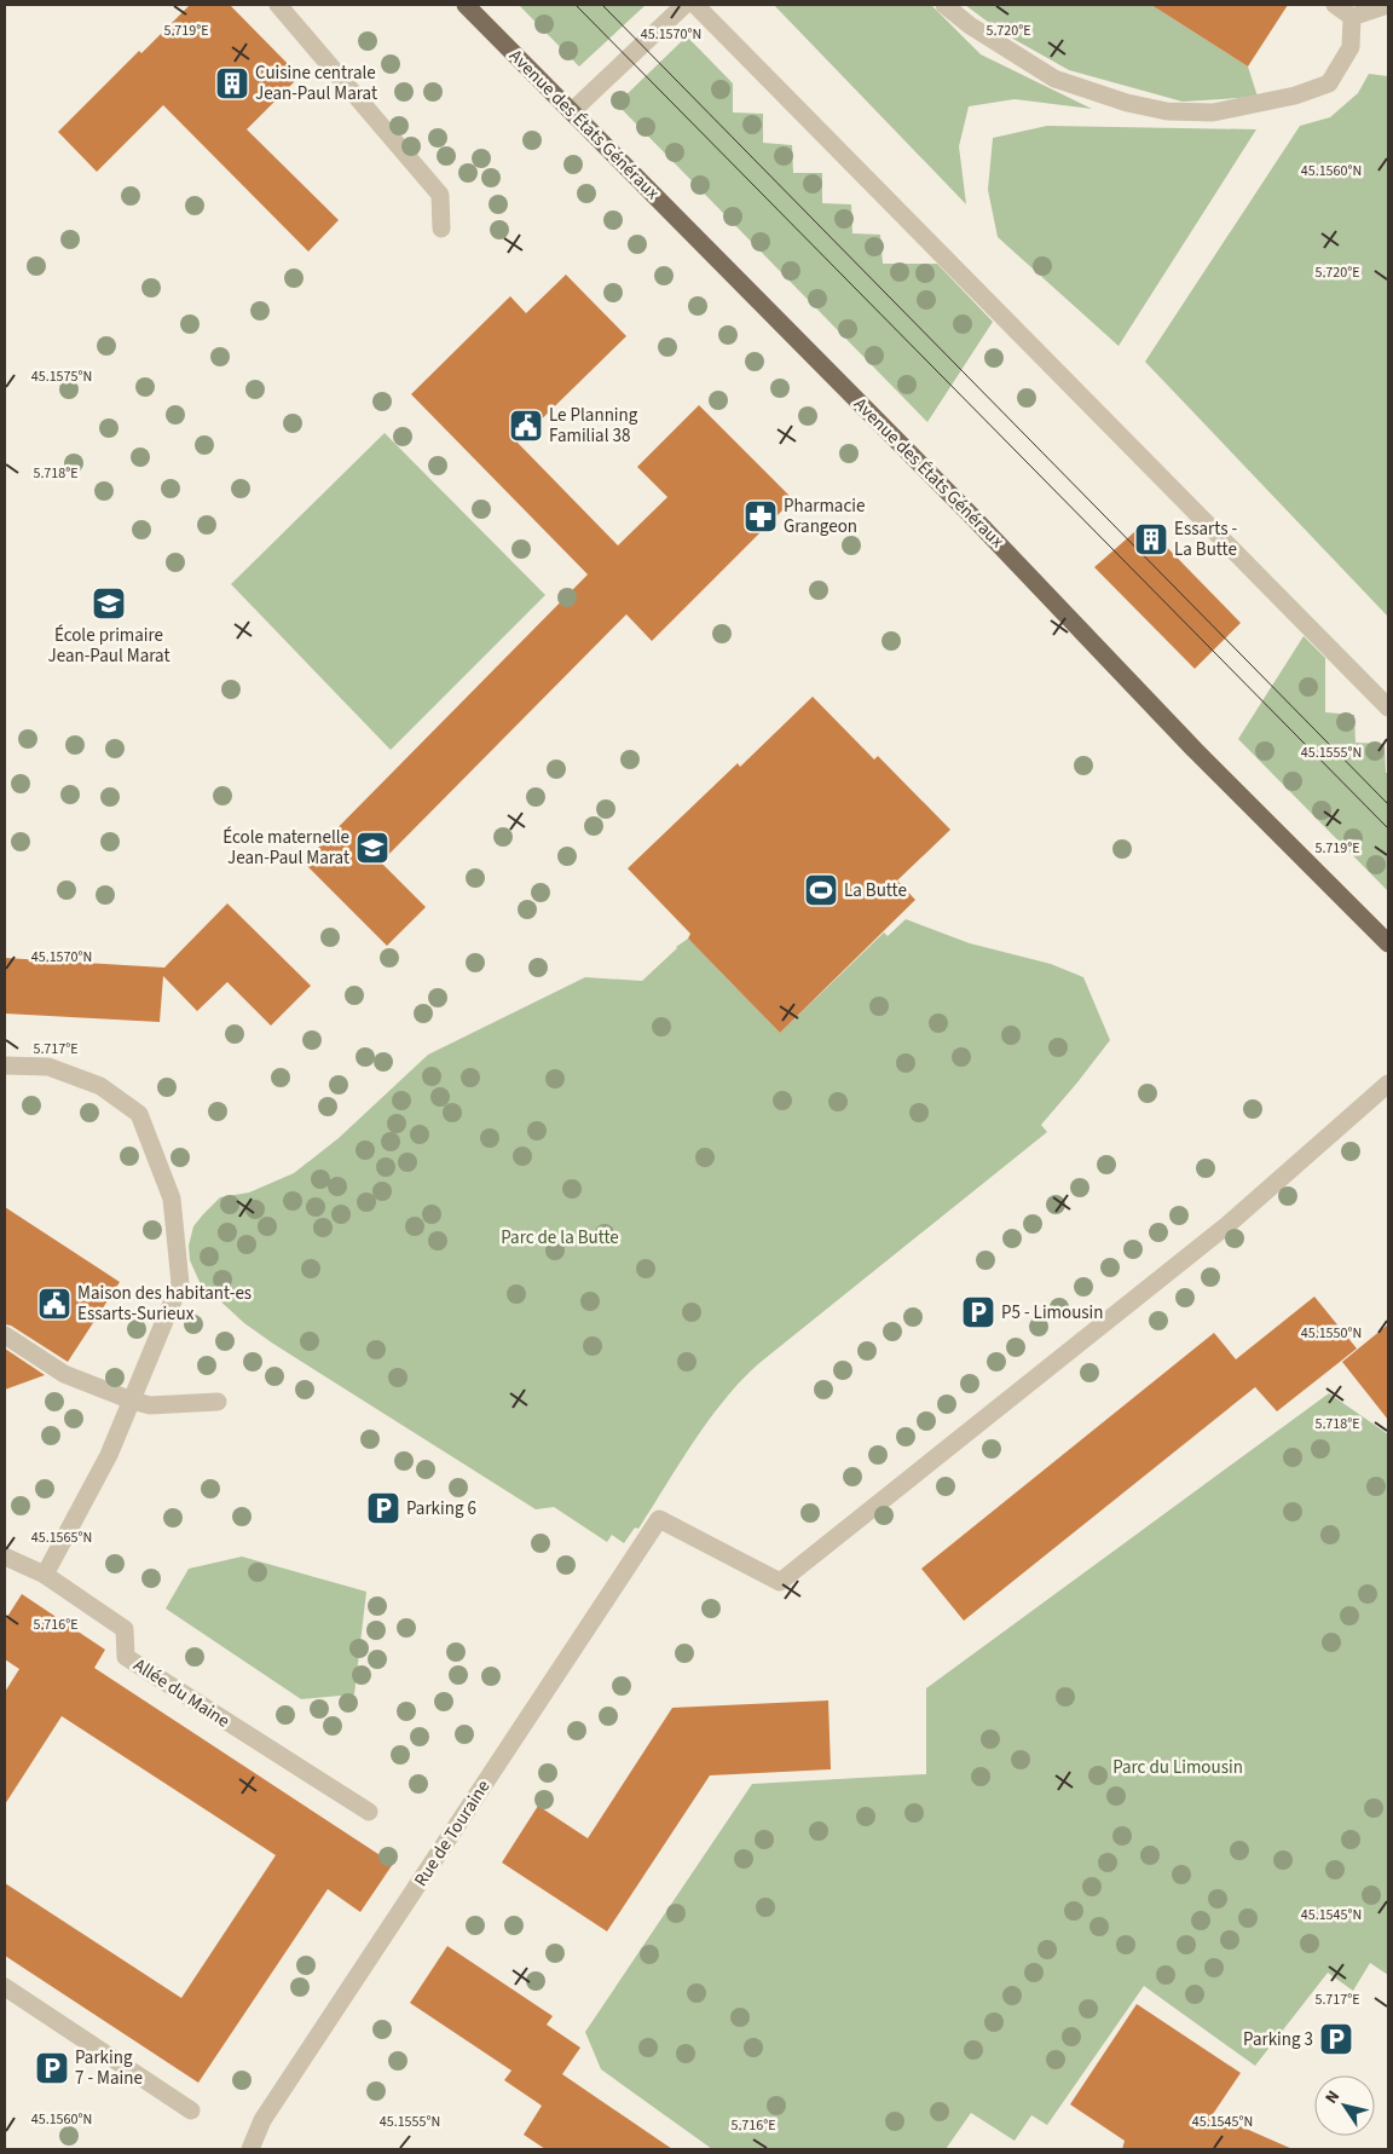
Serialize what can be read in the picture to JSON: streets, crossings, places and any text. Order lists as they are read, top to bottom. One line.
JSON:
{"streets":{"main road":["Avenue des États Généraux"],"street":["Allée du Maine","Rue de Touraine"]},"parks":["Parc de la Butte","Parc du Limousin"],"places":{"building":["Cuisine centrale Jean-Paul Marat","Essarts - La Butte"],"public building":["Le Planning Familial 38","Maison des habitant-es Essarts-Surieux"],"pharmacy":["Pharmacie Grangeon"],"school or university":["École primaire Jean-Paul Marat","École maternelle Jean-Paul Marat"],"sports":["La Butte"],"parking":["P5 - Limousin","Parking 6","Parking 3","Parking 7 - Maine"]},"north":"top left","coordinates":["5.719°E","5.720°E","45.1570°N","45.1560°N","45.1575°N","5.718°E","45.1555°N","5.717°E","45.1550°N","45.1565°N","5.716°E","45.1545°N"]}
